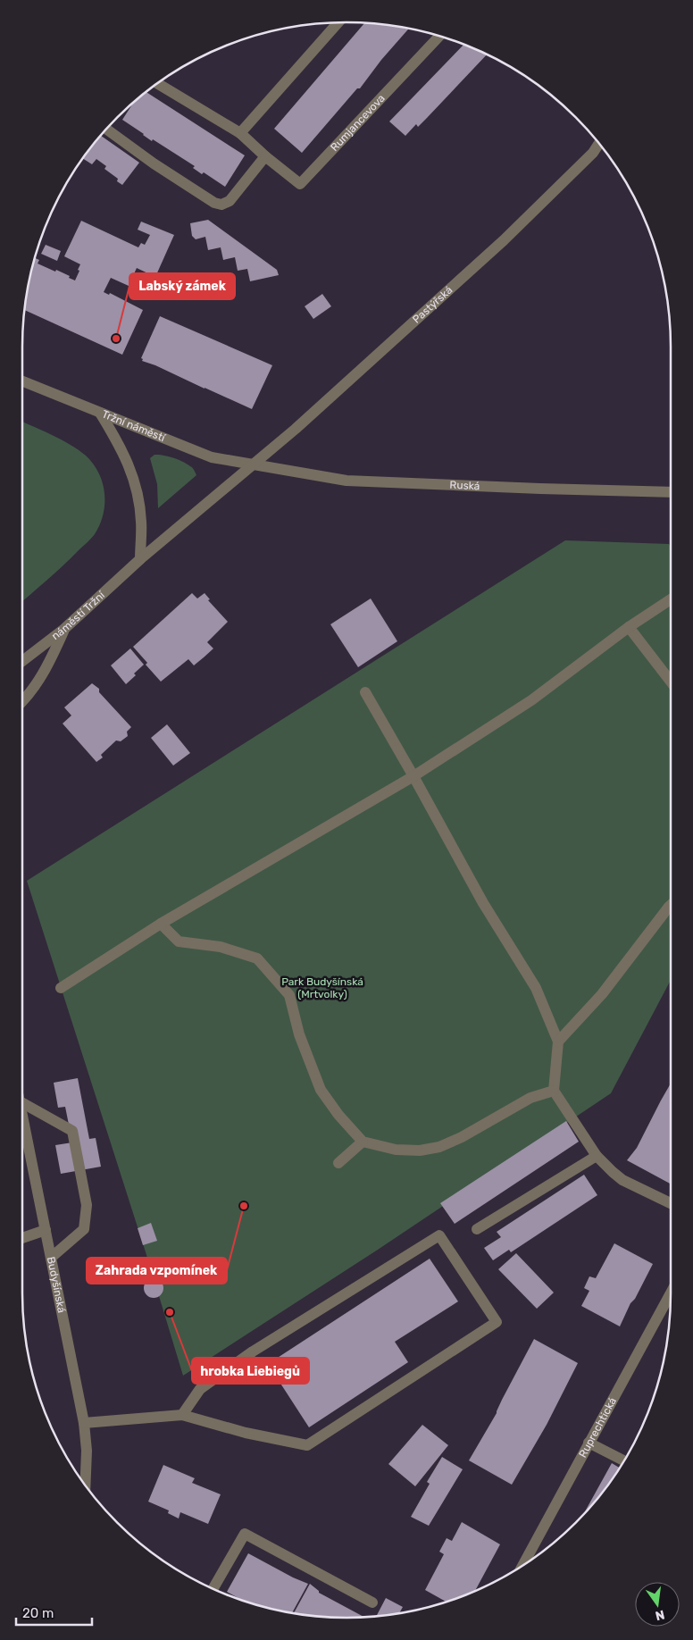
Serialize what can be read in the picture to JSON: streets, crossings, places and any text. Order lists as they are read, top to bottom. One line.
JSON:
{"streets":{"street":["Rumjancevova","Pastýřská","Tržní náměstí","Ruská","náměstí Tržní","Budyšínská","Ruprechtická"]},"crossings":[["Pastýřská","Tržní náměstí"],["Pastýřská","Ruská"],["Pastýřská","náměstí Tržní"],["Tržní náměstí","Ruská"],["Tržní náměstí","náměstí Tržní"],["Ruská","náměstí Tržní"]],"parks":["Park Budyšínská (Mrtvolky)"],"places":["Labský zámek","Zahrada vzpomínek","hrobka Liebiegů"],"scale_bar":"20 m","north":"bottom"}
